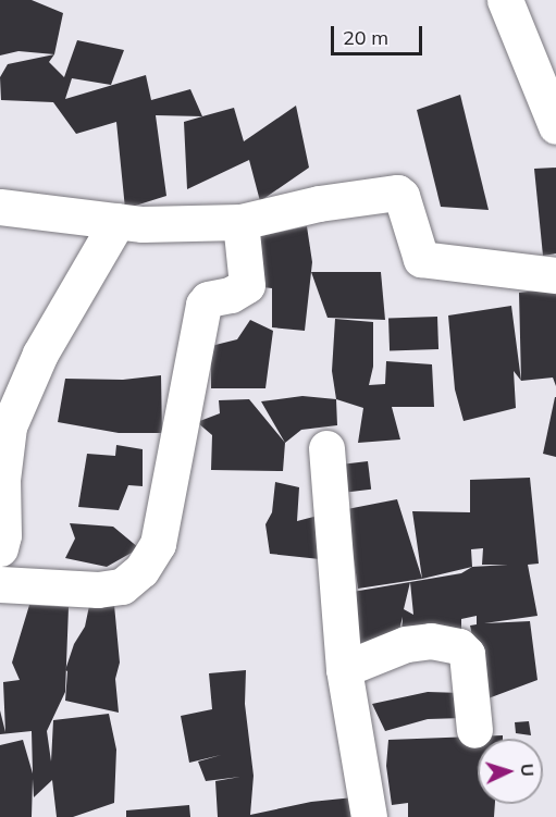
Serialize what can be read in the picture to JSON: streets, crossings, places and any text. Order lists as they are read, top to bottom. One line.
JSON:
{"scale_bar":"20 m","north":"right"}
